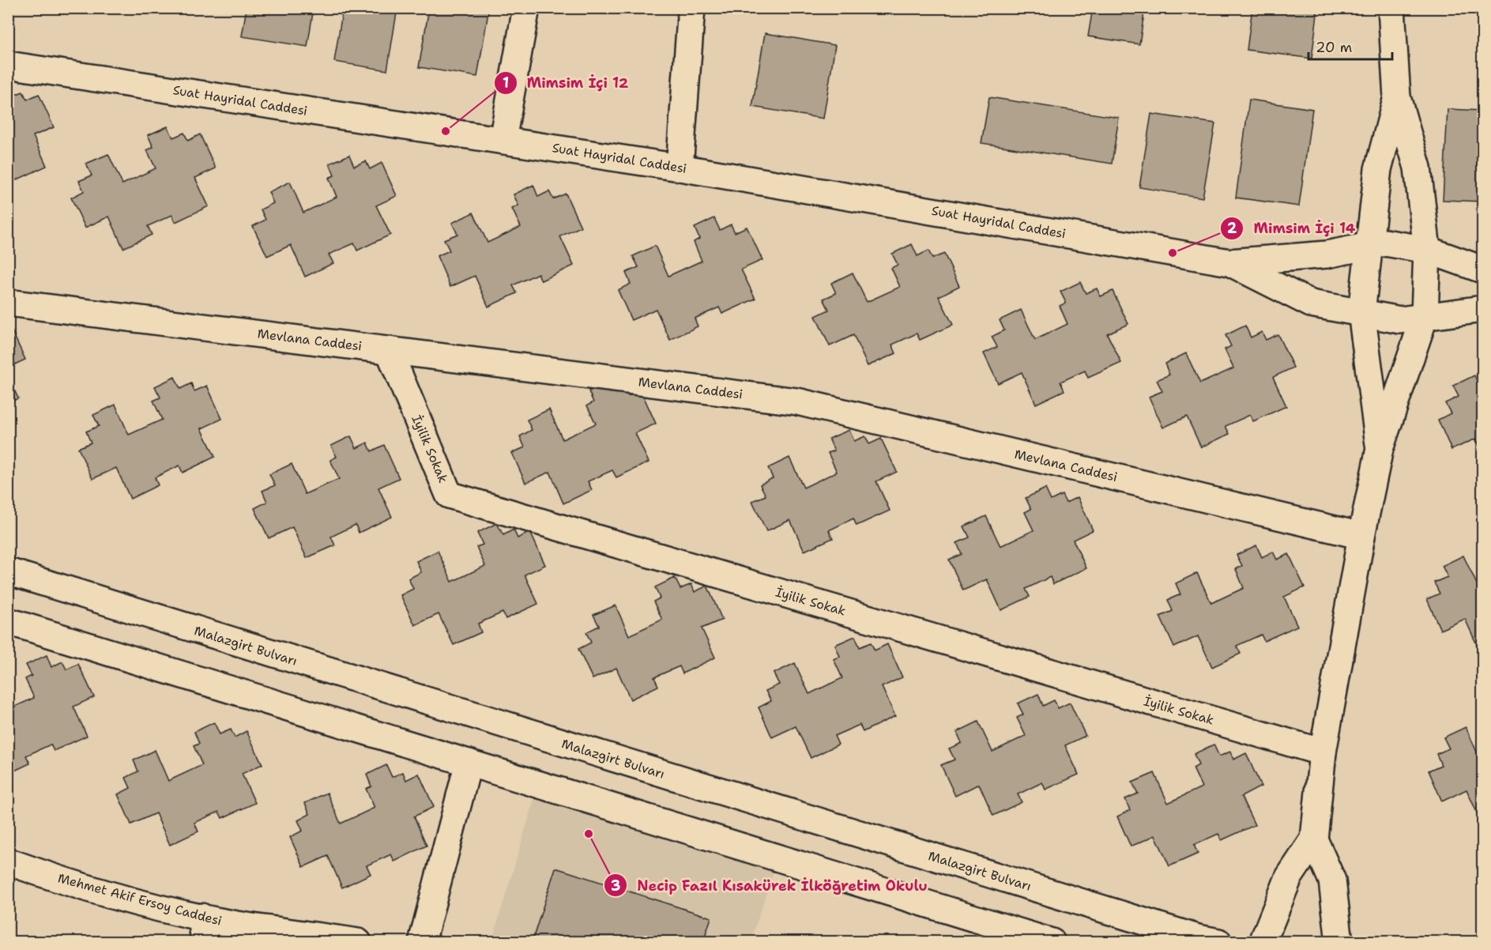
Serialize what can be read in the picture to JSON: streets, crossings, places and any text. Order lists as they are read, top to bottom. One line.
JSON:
{"streets":{"main road":["Suat Hayridal Caddesi","Mevlana Caddesi","İyilik Sokak","Malazgirt Bulvarı","Mehmet Akif Ersoy Caddesi"]},"crossings":[["Mevlana Caddesi","İyilik Sokak"]],"places":["Mimsim İçi 12","Mimsim İçi 14","Necip Fazıl Kısakürek İlköğretim Okulu"],"scale_bar":"20 m"}
